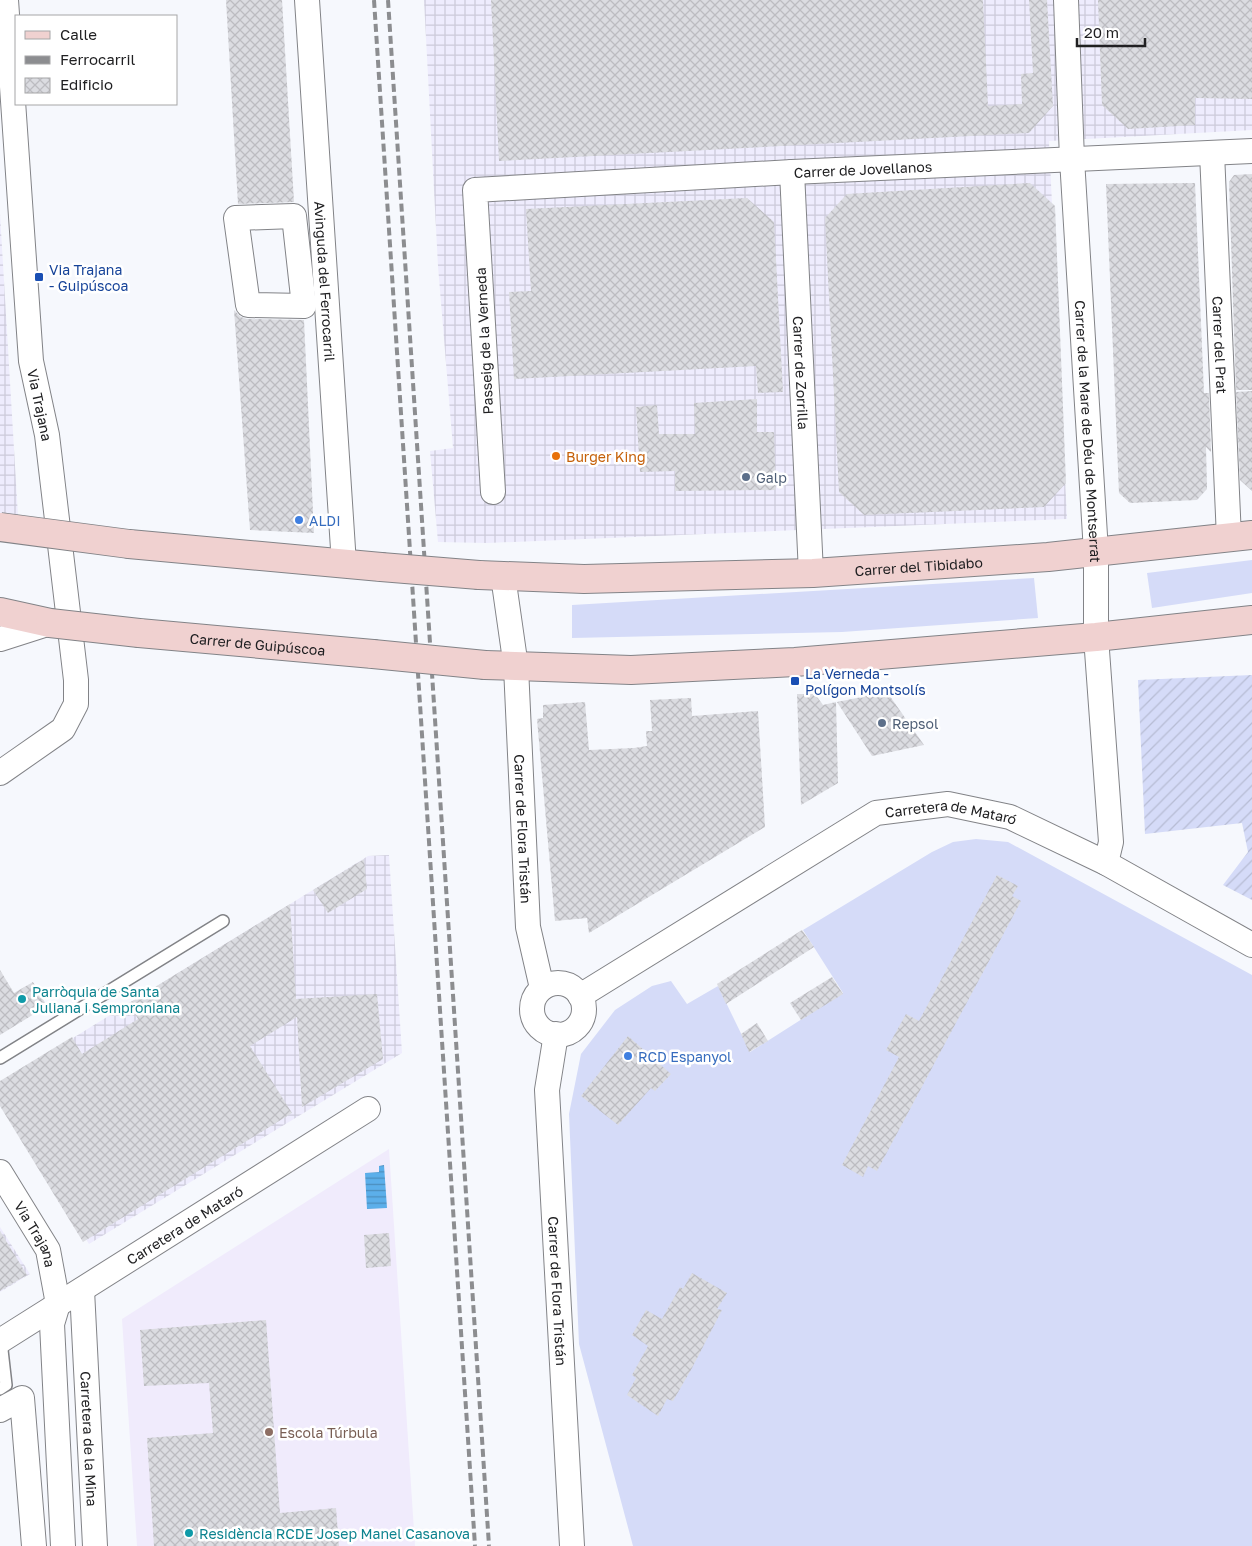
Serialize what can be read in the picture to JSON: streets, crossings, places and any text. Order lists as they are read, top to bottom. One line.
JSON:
{"streets":{"main road":["Carrer del Tibidabo","Carrer de Guipúscoa"],"street":["Carrer de Jovellanos","Avinguda del Ferrocarril","Passeig de la Verneda","Carrer del Prat","Carrer de Zorrilla","Via Trajana","Carrer de la Mare de Déu de Montserrat","Carretera de Mataró","Carrer de Flora Tristán","Carretera de la Mina"]},"crossings":[["Carrer de Jovellanos","Passeig de la Verneda"],["Carrer de Jovellanos","Carrer del Prat"],["Carrer de Jovellanos","Carrer de Zorrilla"],["Carrer de Jovellanos","Carrer de la Mare de Déu de Montserrat"],["Carrer del Prat","Carrer del Tibidabo"],["Carrer de Zorrilla","Carrer del Tibidabo"],["Via Trajana","Carretera de Mataró"],["Carrer de la Mare de Déu de Montserrat","Carrer del Tibidabo"],["Carrer de la Mare de Déu de Montserrat","Carrer de Guipúscoa"],["Carrer de la Mare de Déu de Montserrat","Carretera de Mataró"],["Carrer de Guipúscoa","Carrer de Flora Tristán"],["Carretera de Mataró","Carrer de Flora Tristán"],["Carretera de Mataró","Carretera de la Mina"]],"places":{"transit":["Via Trajana - Guipúscoa","La Verneda - Polígon Montsolís"],"other":["Burger King","Galp","ALDI","Repsol","Parròquia de Santa Juliana i Semproniana","RCD Espanyol","Escola Túrbula","Residència RCDE Josep Manel Casanova"]},"legend":["Calle","Ferrocarril","Edificio"],"scale_bar":"20 m"}
